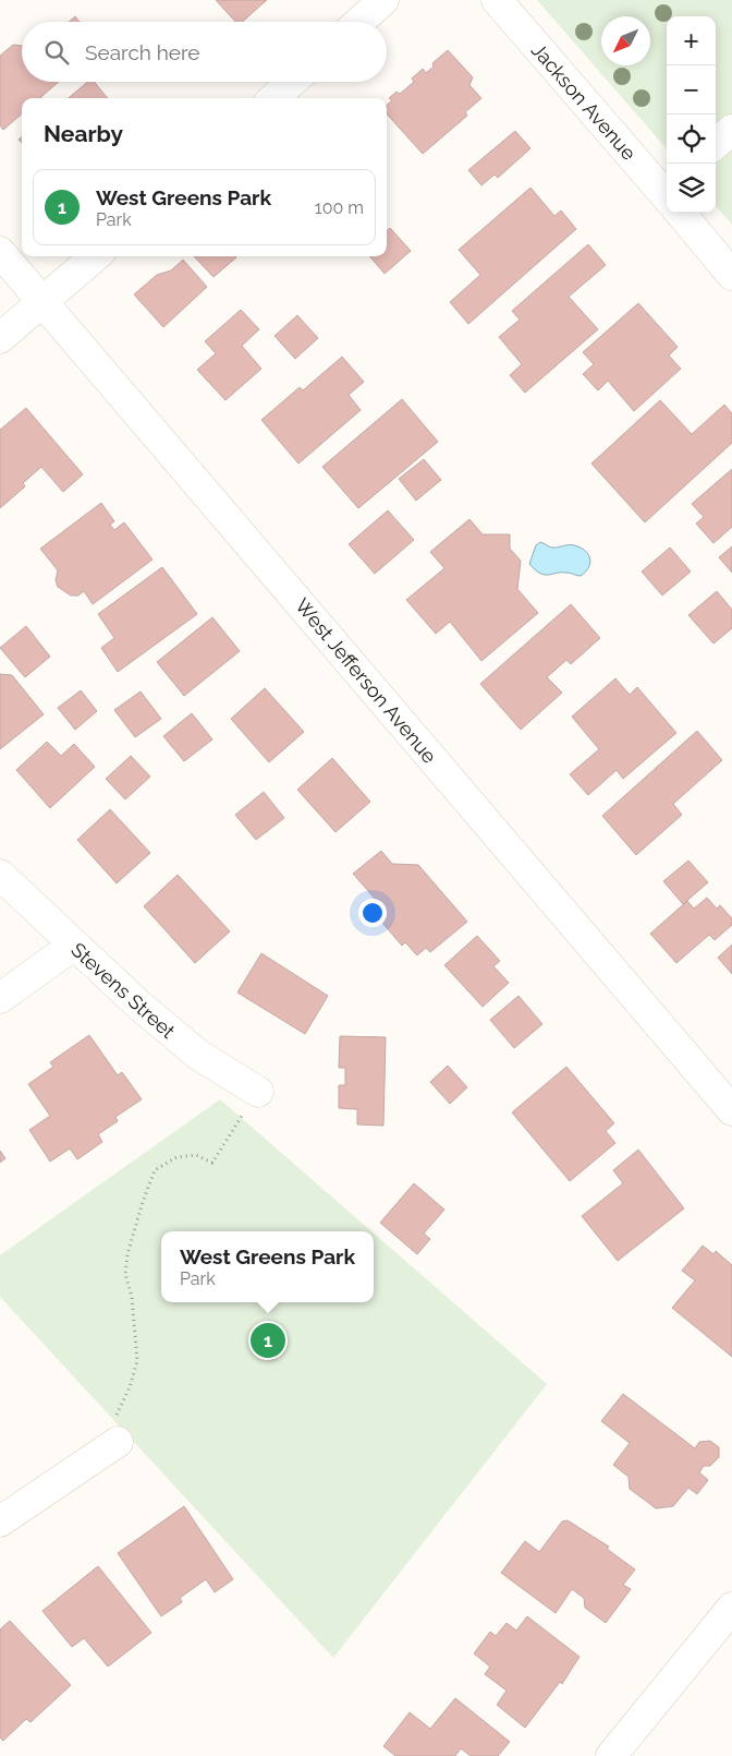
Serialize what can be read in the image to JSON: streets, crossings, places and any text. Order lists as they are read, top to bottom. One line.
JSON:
{"streets":{"street":["Jackson Avenue","West Jefferson Avenue","Stevens Street"]},"north":"bottom left","page":{"map_buttons":["+","−"],"search":"Search here","heading":"Nearby","list":[{"mark":"1","name":"West Greens Park","note":"Park","value":"100 m"}],"popup":["West Greens Park","Park"],"pins":"1"}}
